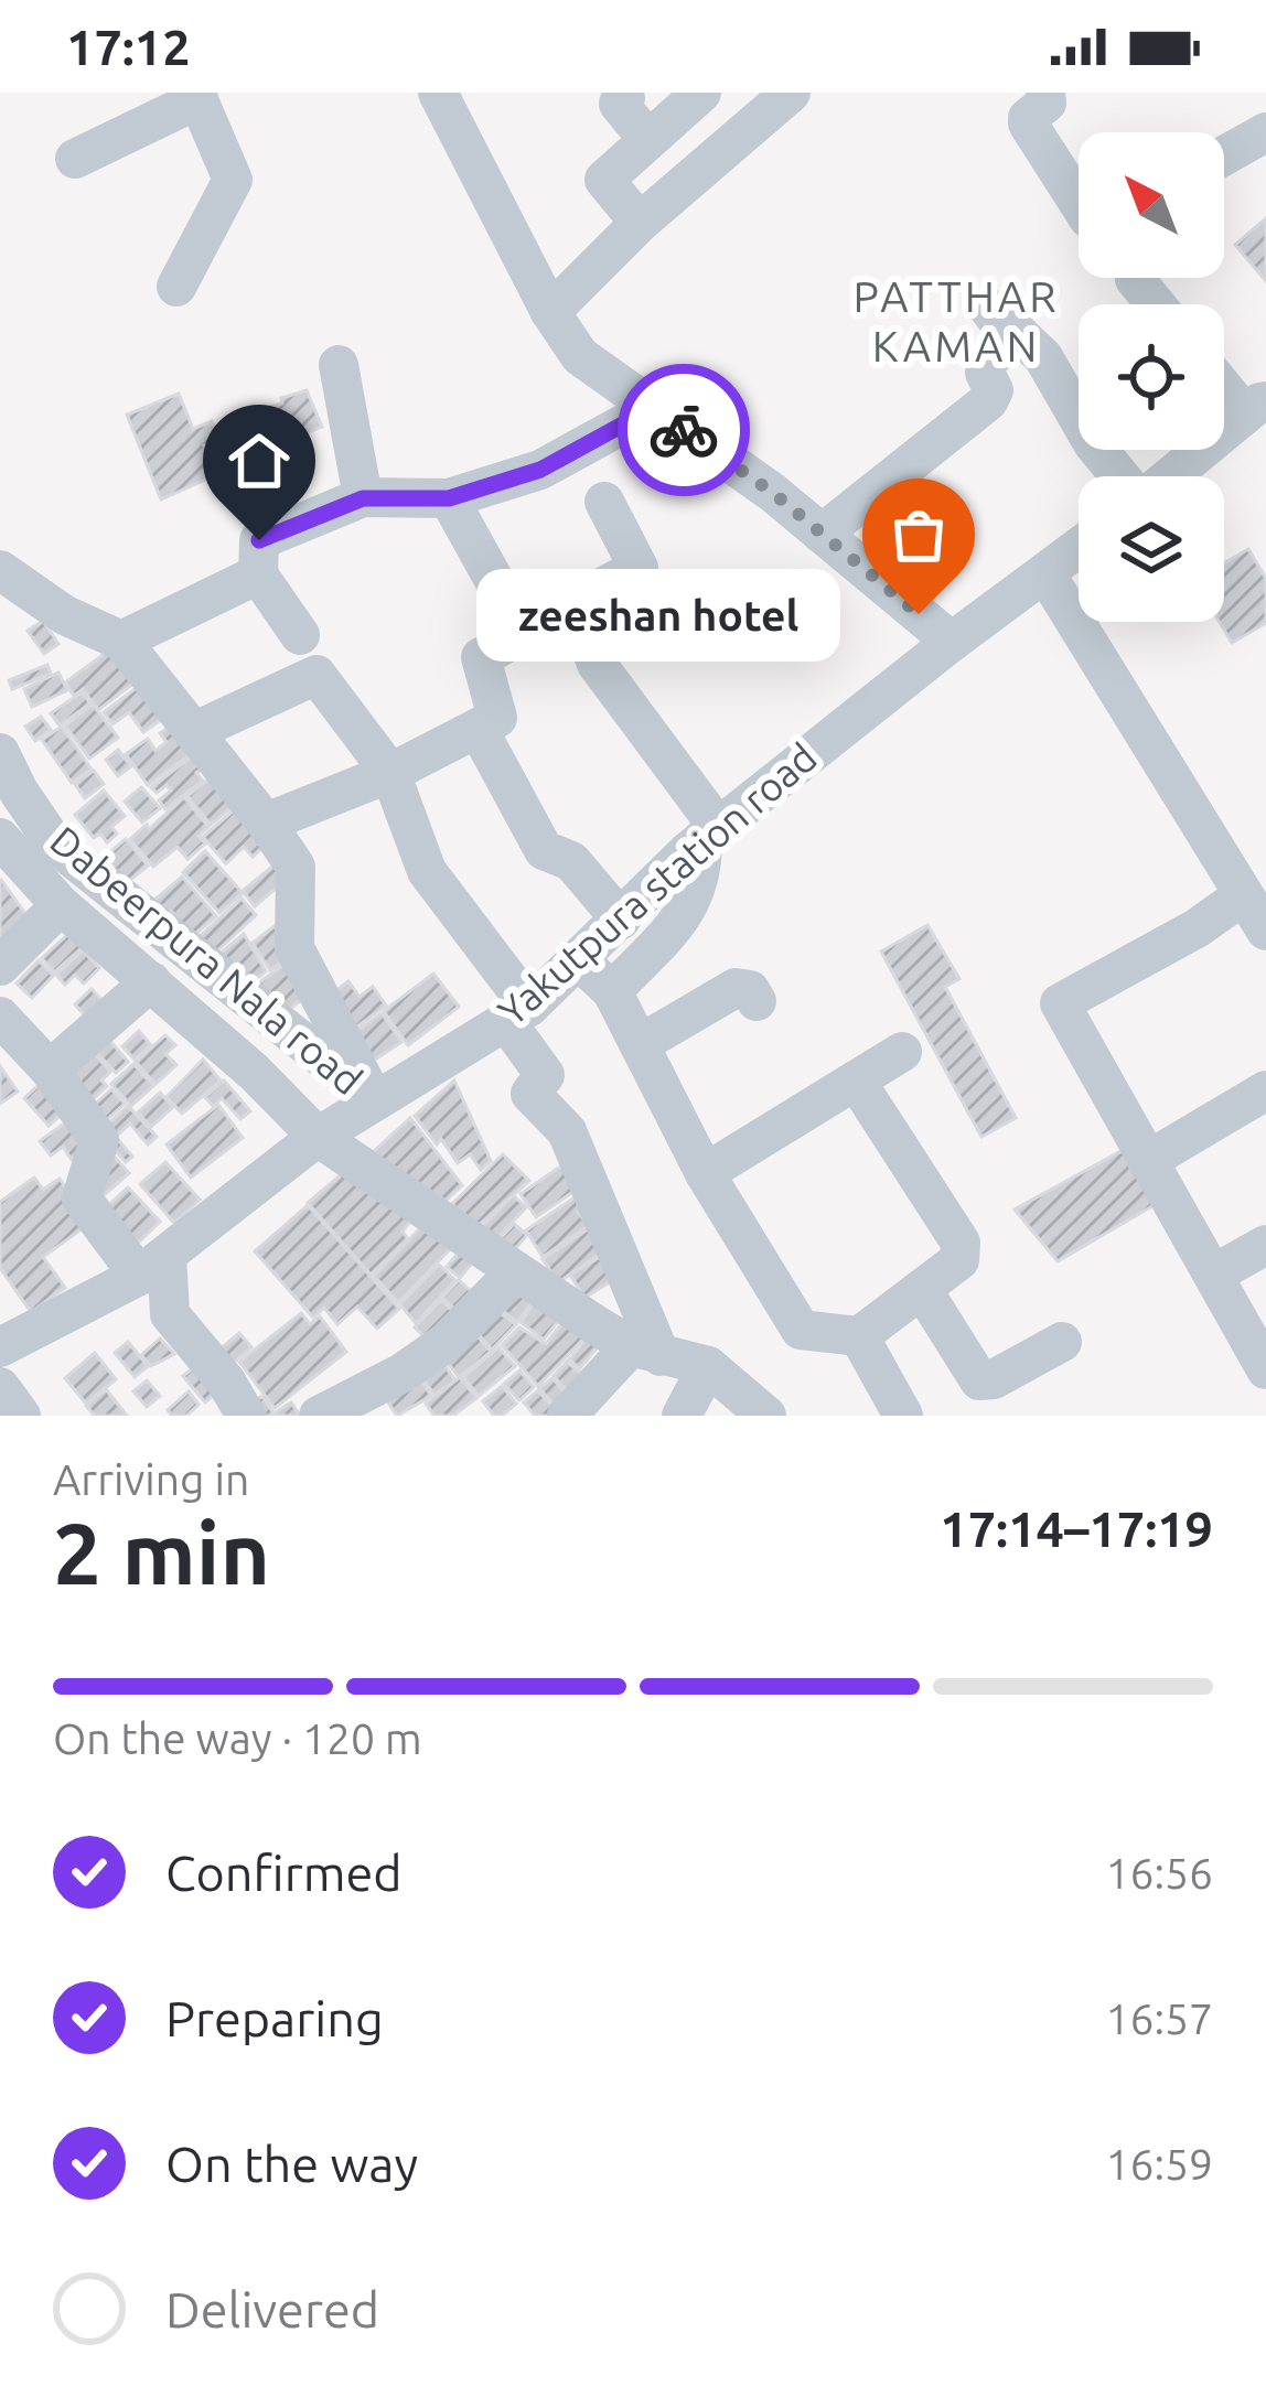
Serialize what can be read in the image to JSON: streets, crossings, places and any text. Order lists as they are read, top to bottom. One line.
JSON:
{"streets":{"street":["Yakutpura station road","Dabeerpura Nala road"]},"crossings":[["Yakutpura station road","Dabeerpura Nala road"]],"districts":["PATTHAR KAMAN"],"places":["zeeshan hotel"],"north":"top left","page":{"status":"17:12","bubble":"zeeshan hotel","heading":["2 min","Arriving in","17:14–17:19"],"bar":"On the way · 120 m","list":[["Confirmed","16:56"],["Preparing","16:57"],["On the way","16:59"],"Delivered"]}}
